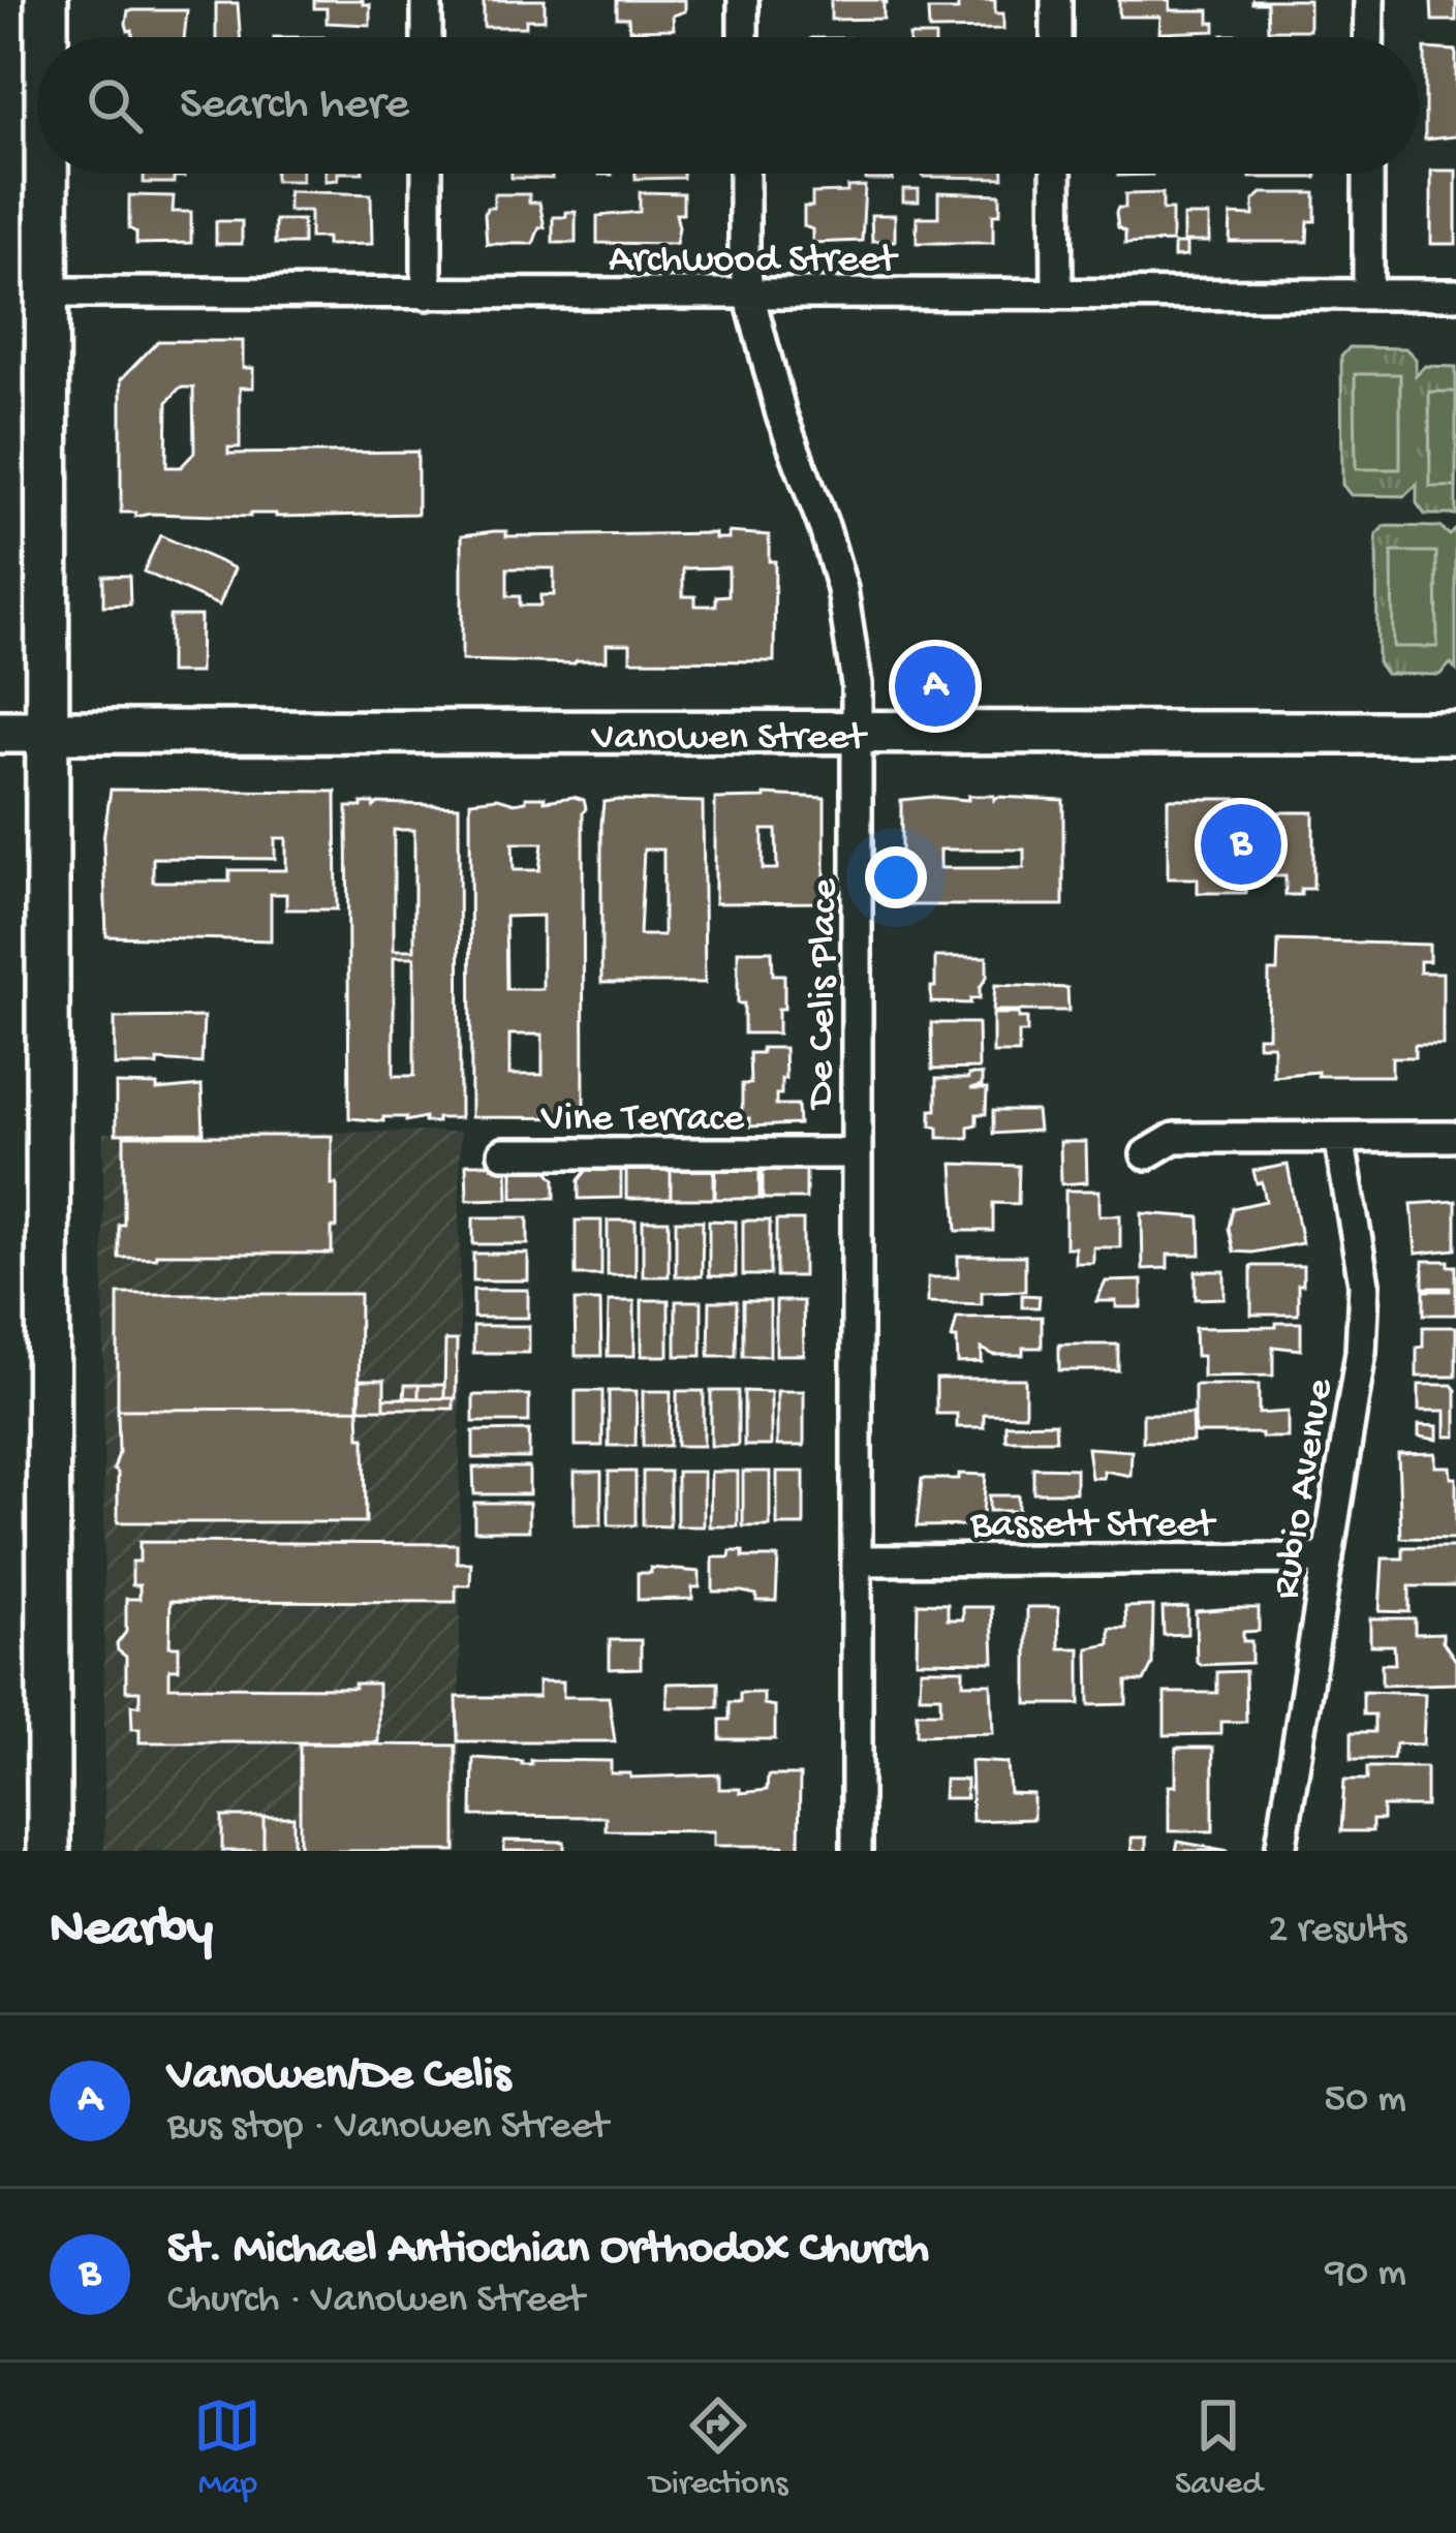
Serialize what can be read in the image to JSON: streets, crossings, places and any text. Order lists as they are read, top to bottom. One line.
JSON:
{"streets":{"main road":["Vanowen Street"],"street":["Archwood Street","De Celis Place","Vine Terrace","Rubio Avenue","Bassett Street"]},"crossings":[["Archwood Street","De Celis Place"],["Vanowen Street","De Celis Place"],["De Celis Place","Vine Terrace"],["De Celis Place","Bassett Street"],["Rubio Avenue","Bassett Street"]],"page":{"search":"Search here","pins":["A","B"],"heading":["Nearby","2 results"],"list":[{"mark":"A","name":"Vanowen/De Celis","note":"Bus stop · Vanowen Street","value":"50 m"},{"mark":"B","name":"St. Michael Antiochian Orthodox Church","note":"Church · Vanowen Street","value":"90 m"}],"nav":["Map","Directions","Saved"]}}
